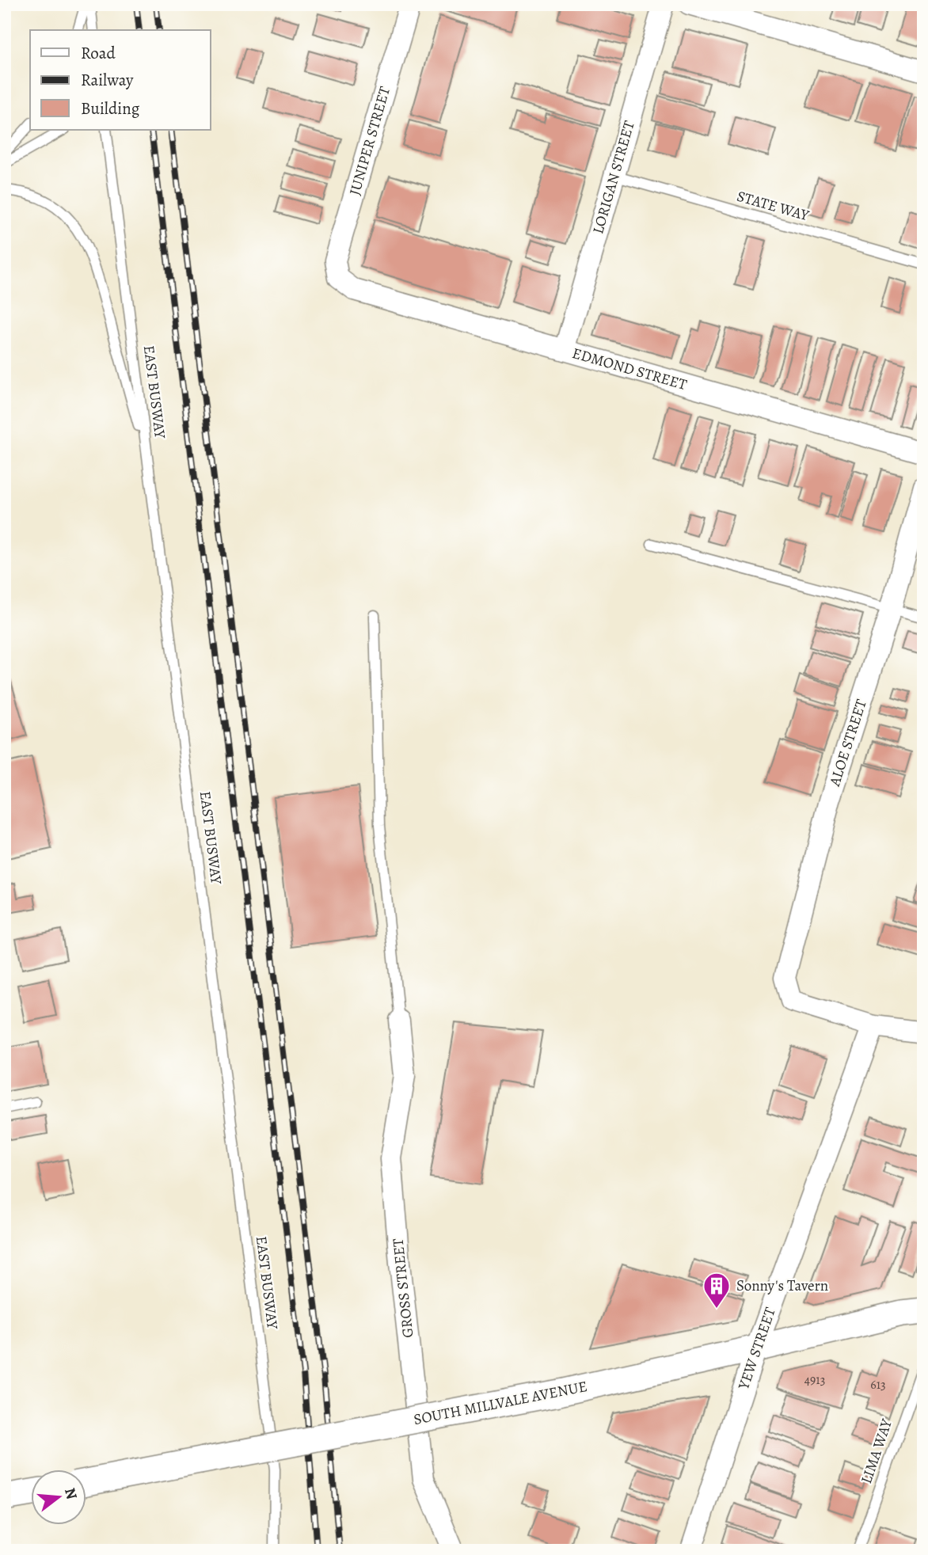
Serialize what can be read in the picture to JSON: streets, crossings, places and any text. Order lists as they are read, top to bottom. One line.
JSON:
{"streets":{"street":["JUNIPER STREET","LORIGAN STREET","EDMOND STREET","ALOE STREET","GROSS STREET","YEW STREET","SOUTH MILLVALE AVENUE"],"lane":["STATE WAY","EAST BUSWAY","LIMA WAY"]},"crossings":[["JUNIPER STREET","EDMOND STREET"],["LORIGAN STREET","STATE WAY"],["LORIGAN STREET","EDMOND STREET"],["ALOE STREET","YEW STREET"],["YEW STREET","SOUTH MILLVALE AVENUE"]],"places":{"building":["Sonny's Tavern"]},"house_numbers":["4913","613"],"legend":["Road","Railway","Building"],"north":"right"}
